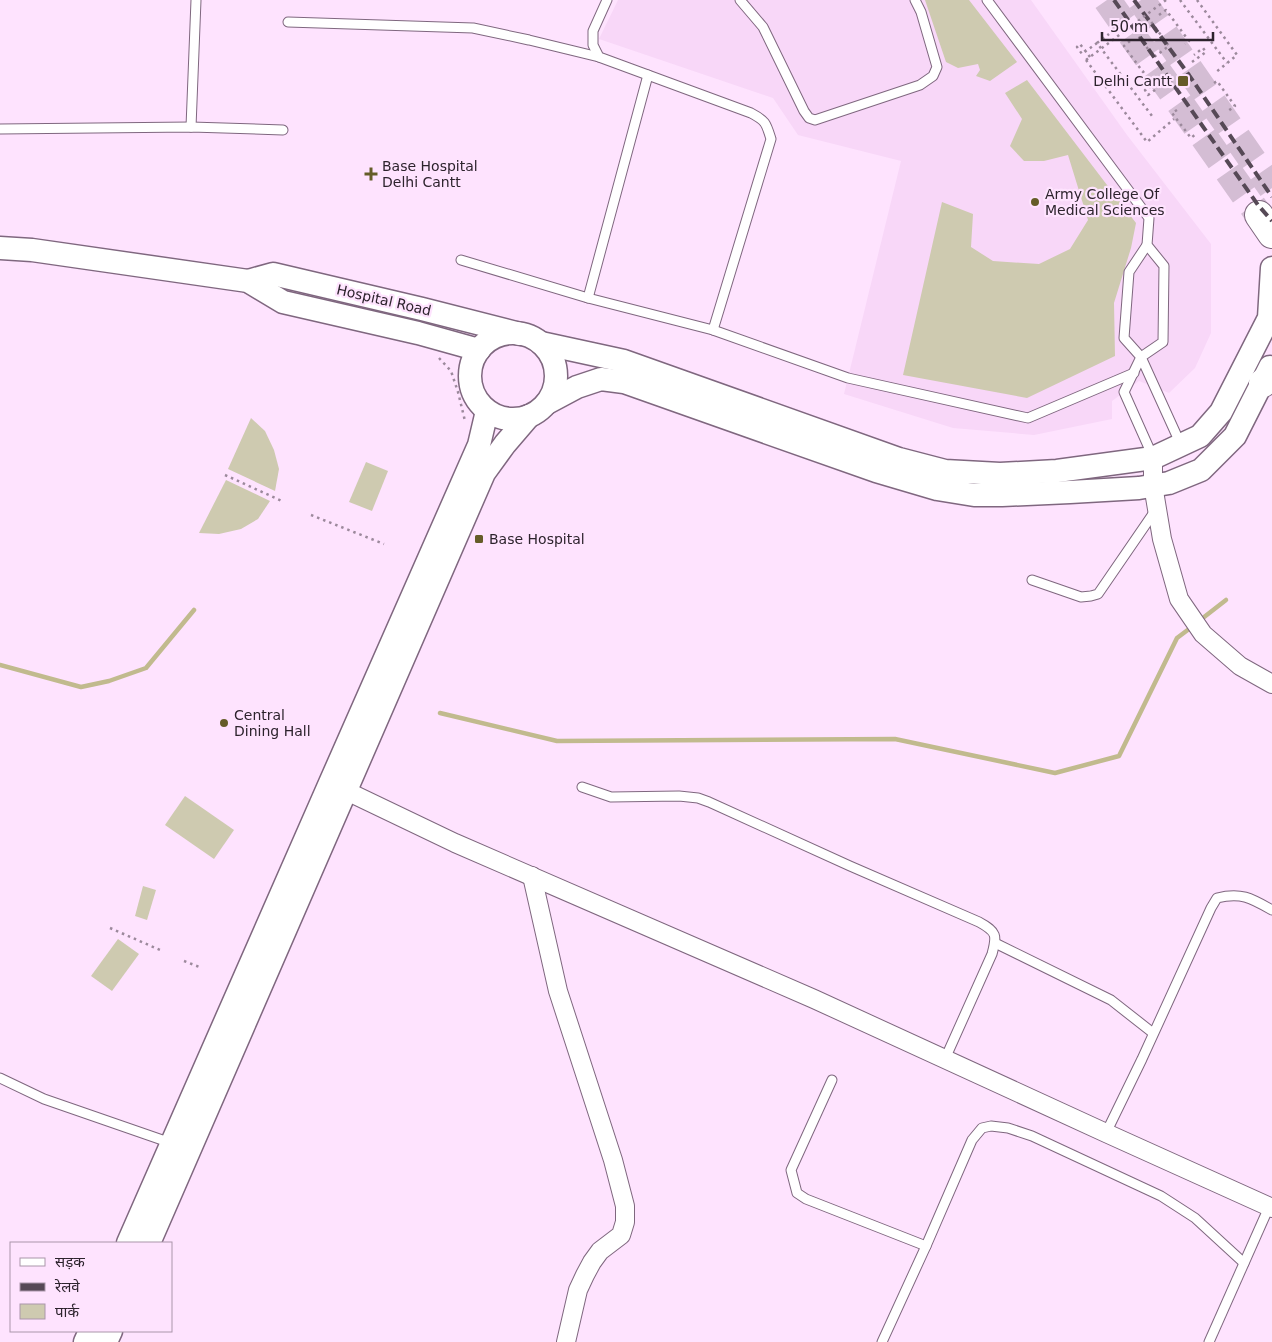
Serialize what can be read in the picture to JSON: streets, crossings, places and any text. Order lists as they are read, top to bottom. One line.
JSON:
{"streets":{"street":["Hospital Road"]},"places":{"transit":["Delhi Cantt","Base Hospital"],"health":["Base Hospital Delhi Cantt"],"other":["Army College Of Medical Sciences","Central Dining Hall"]},"legend":["सड़क","रेलवे","पार्क"],"scale_bar":"50 m"}
